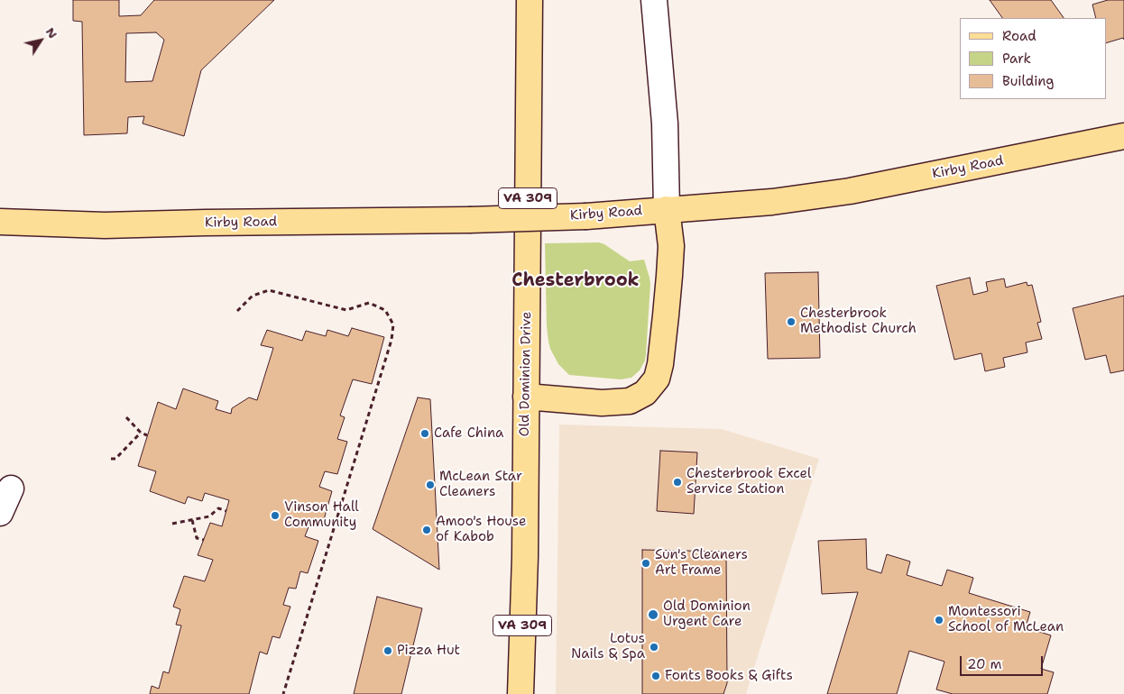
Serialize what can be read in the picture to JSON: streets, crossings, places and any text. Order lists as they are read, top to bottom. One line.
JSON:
{"streets":{"main road":["Kirby Road","VA 309","Old Dominion Drive"]},"districts":["Chesterbrook"],"places":["Chesterbrook Methodist Church","Cafe China","Chesterbrook Excel Service Station","McLean Star Cleaners","Vinson Hall Community","Amoo's House of Kabob","Sun's Cleaners Art Frame","Old Dominion Urgent Care","Montessori School of McLean","Lotus Nails & Spa","Pizza Hut","Fonts Books & Gifts"],"legend":["Road","Park","Building"],"scale_bar":"20 m","north":"top right"}
